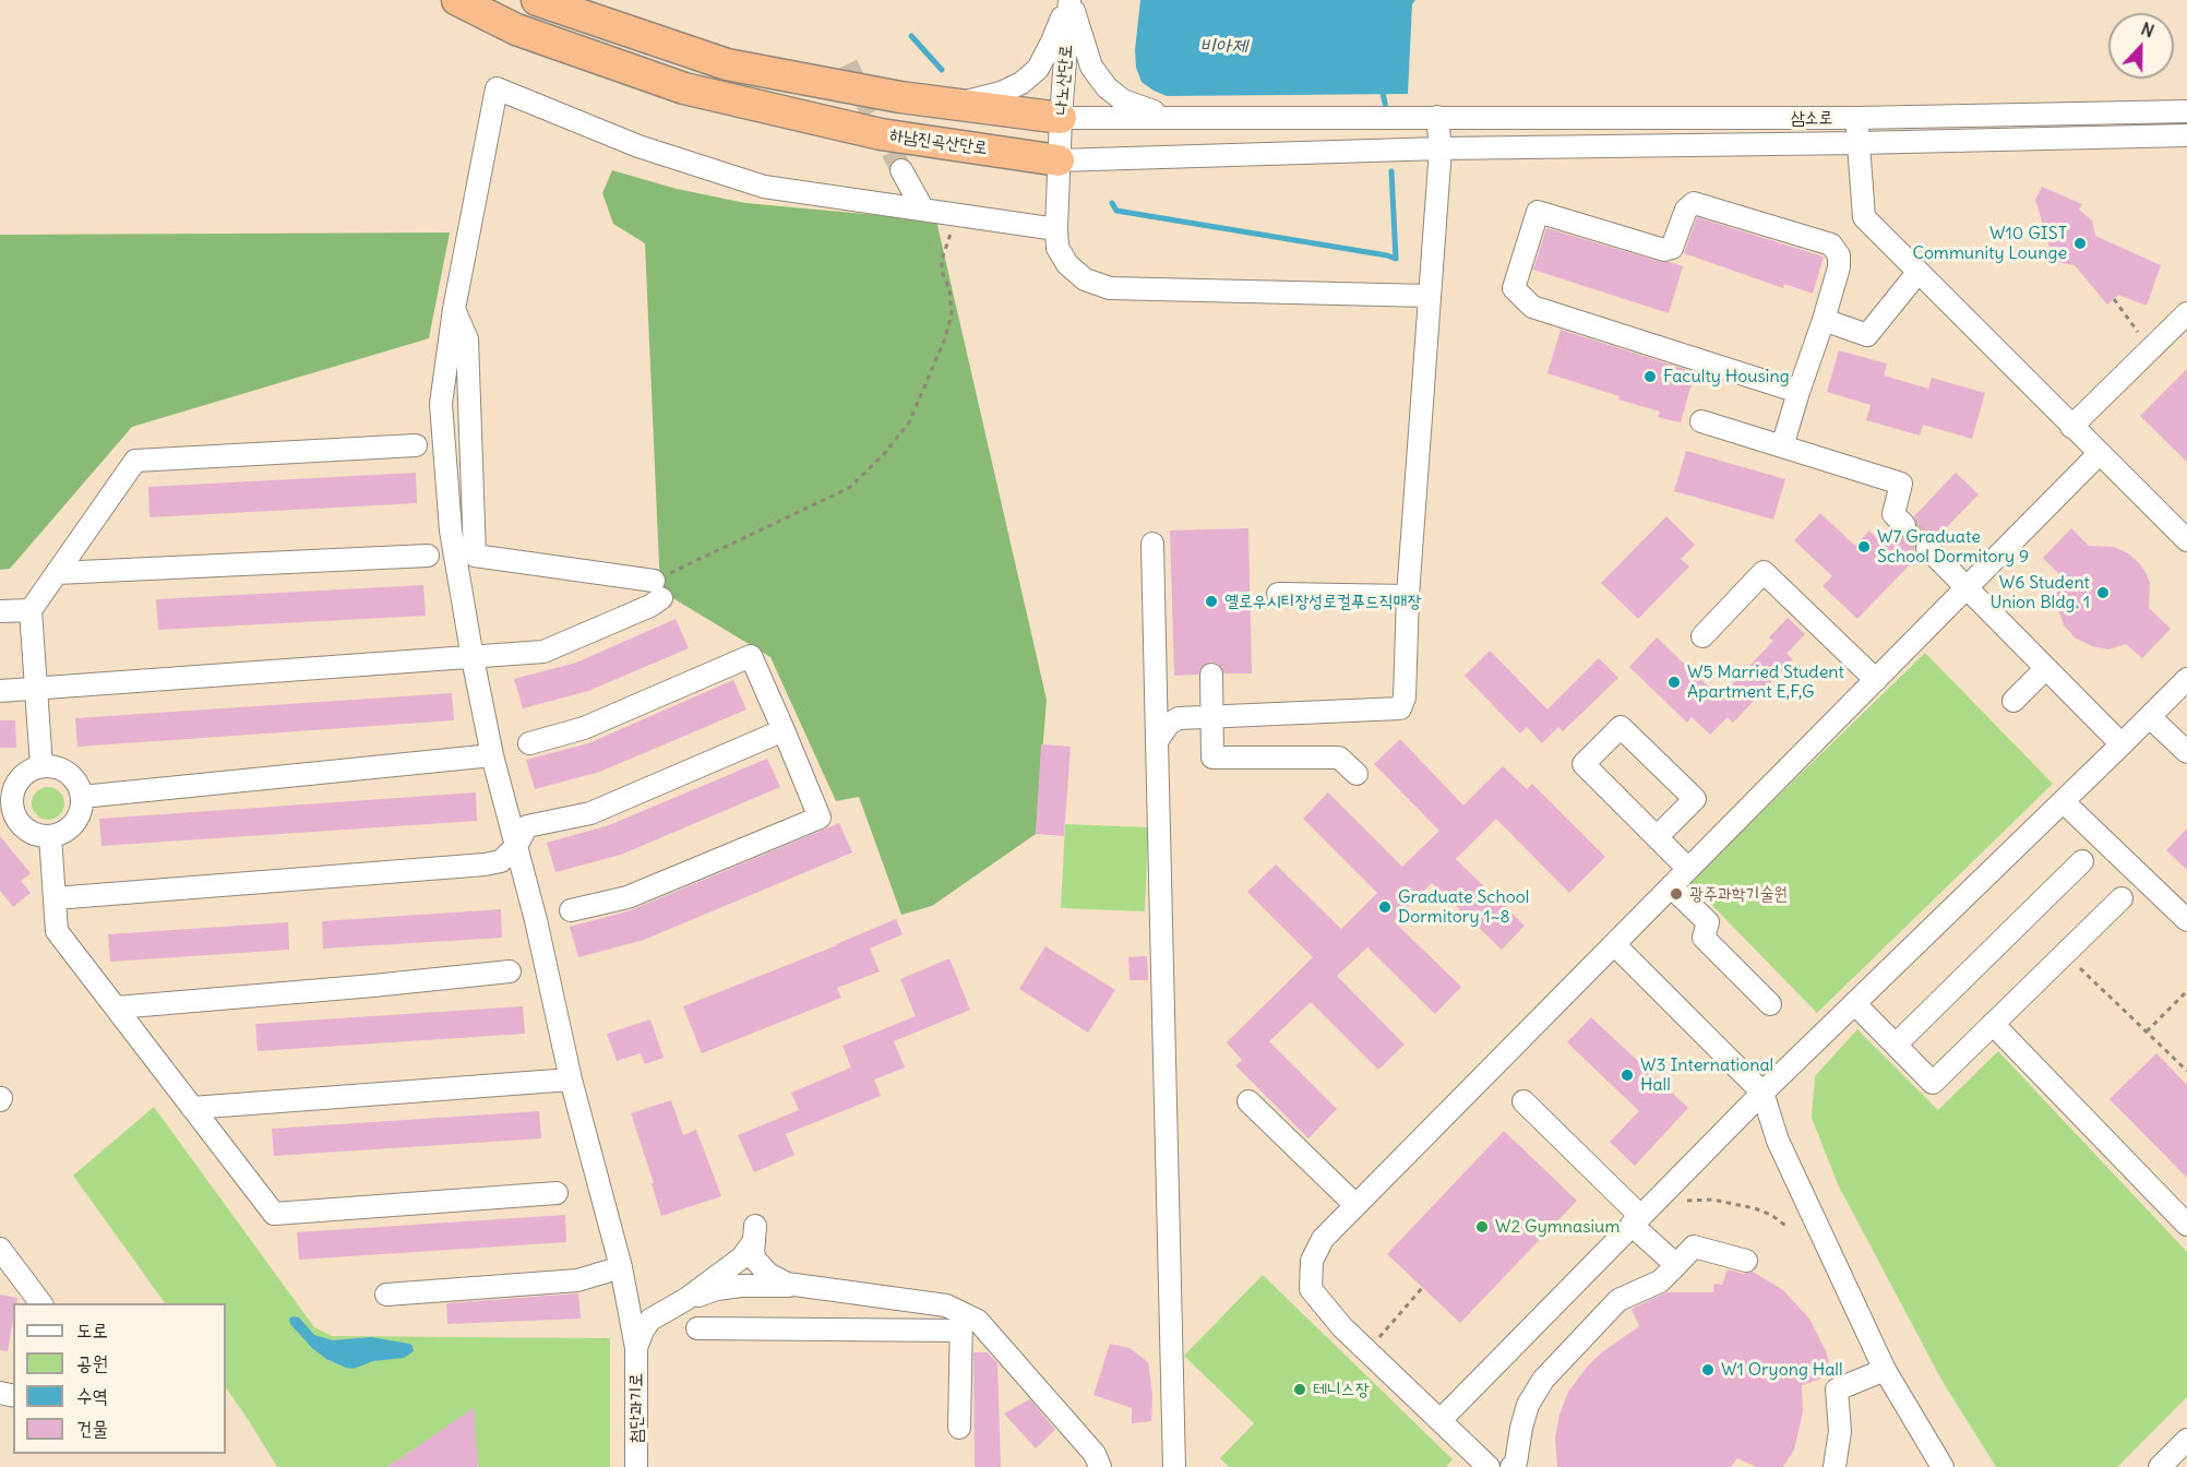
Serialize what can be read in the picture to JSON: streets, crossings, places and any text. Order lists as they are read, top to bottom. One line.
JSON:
{"streets":{"highway":["하남진곡산단로"],"street":["나노산단로","삼소로","첨단과기로"]},"crossings":[["나노산단로","하남진곡산단로"],["삼소로","하남진곡산단로"]],"water":["비아제"],"places":["W10 GIST Community Lounge","Faculty Housing","W7 Graduate School Dormitory 9","W6 Student Union Bldg. 1","옐로우시티장성로컬푸드직매장","W5 Married Student Apartment E,F,G","광주과학기술원","Graduate School Dormitory 1~8","W3 International Hall","W2 Gymnasium","W1 Oryong Hall","테니스장"],"legend":["도로","공원","수역","건물"],"north":"top"}
